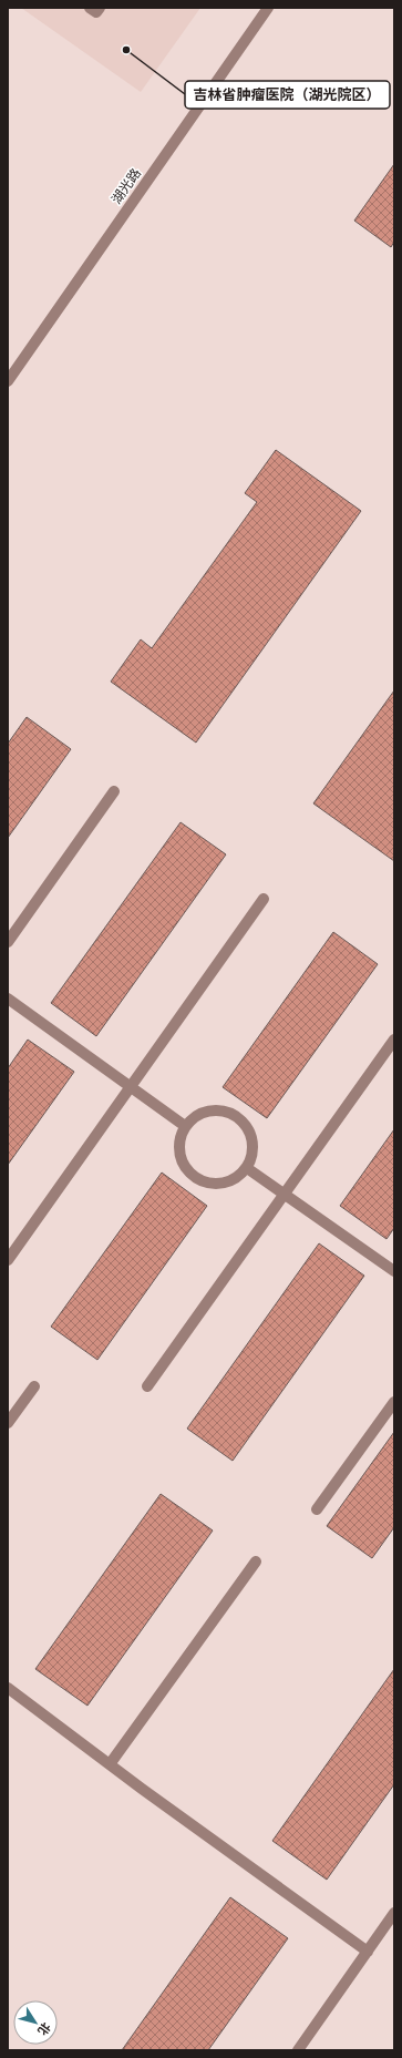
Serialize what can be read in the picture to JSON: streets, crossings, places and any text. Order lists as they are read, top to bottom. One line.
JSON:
{"streets":{"street":["湖光路"]},"places":["吉林省肿瘤医院（湖光院区）"],"north":"bottom right"}
